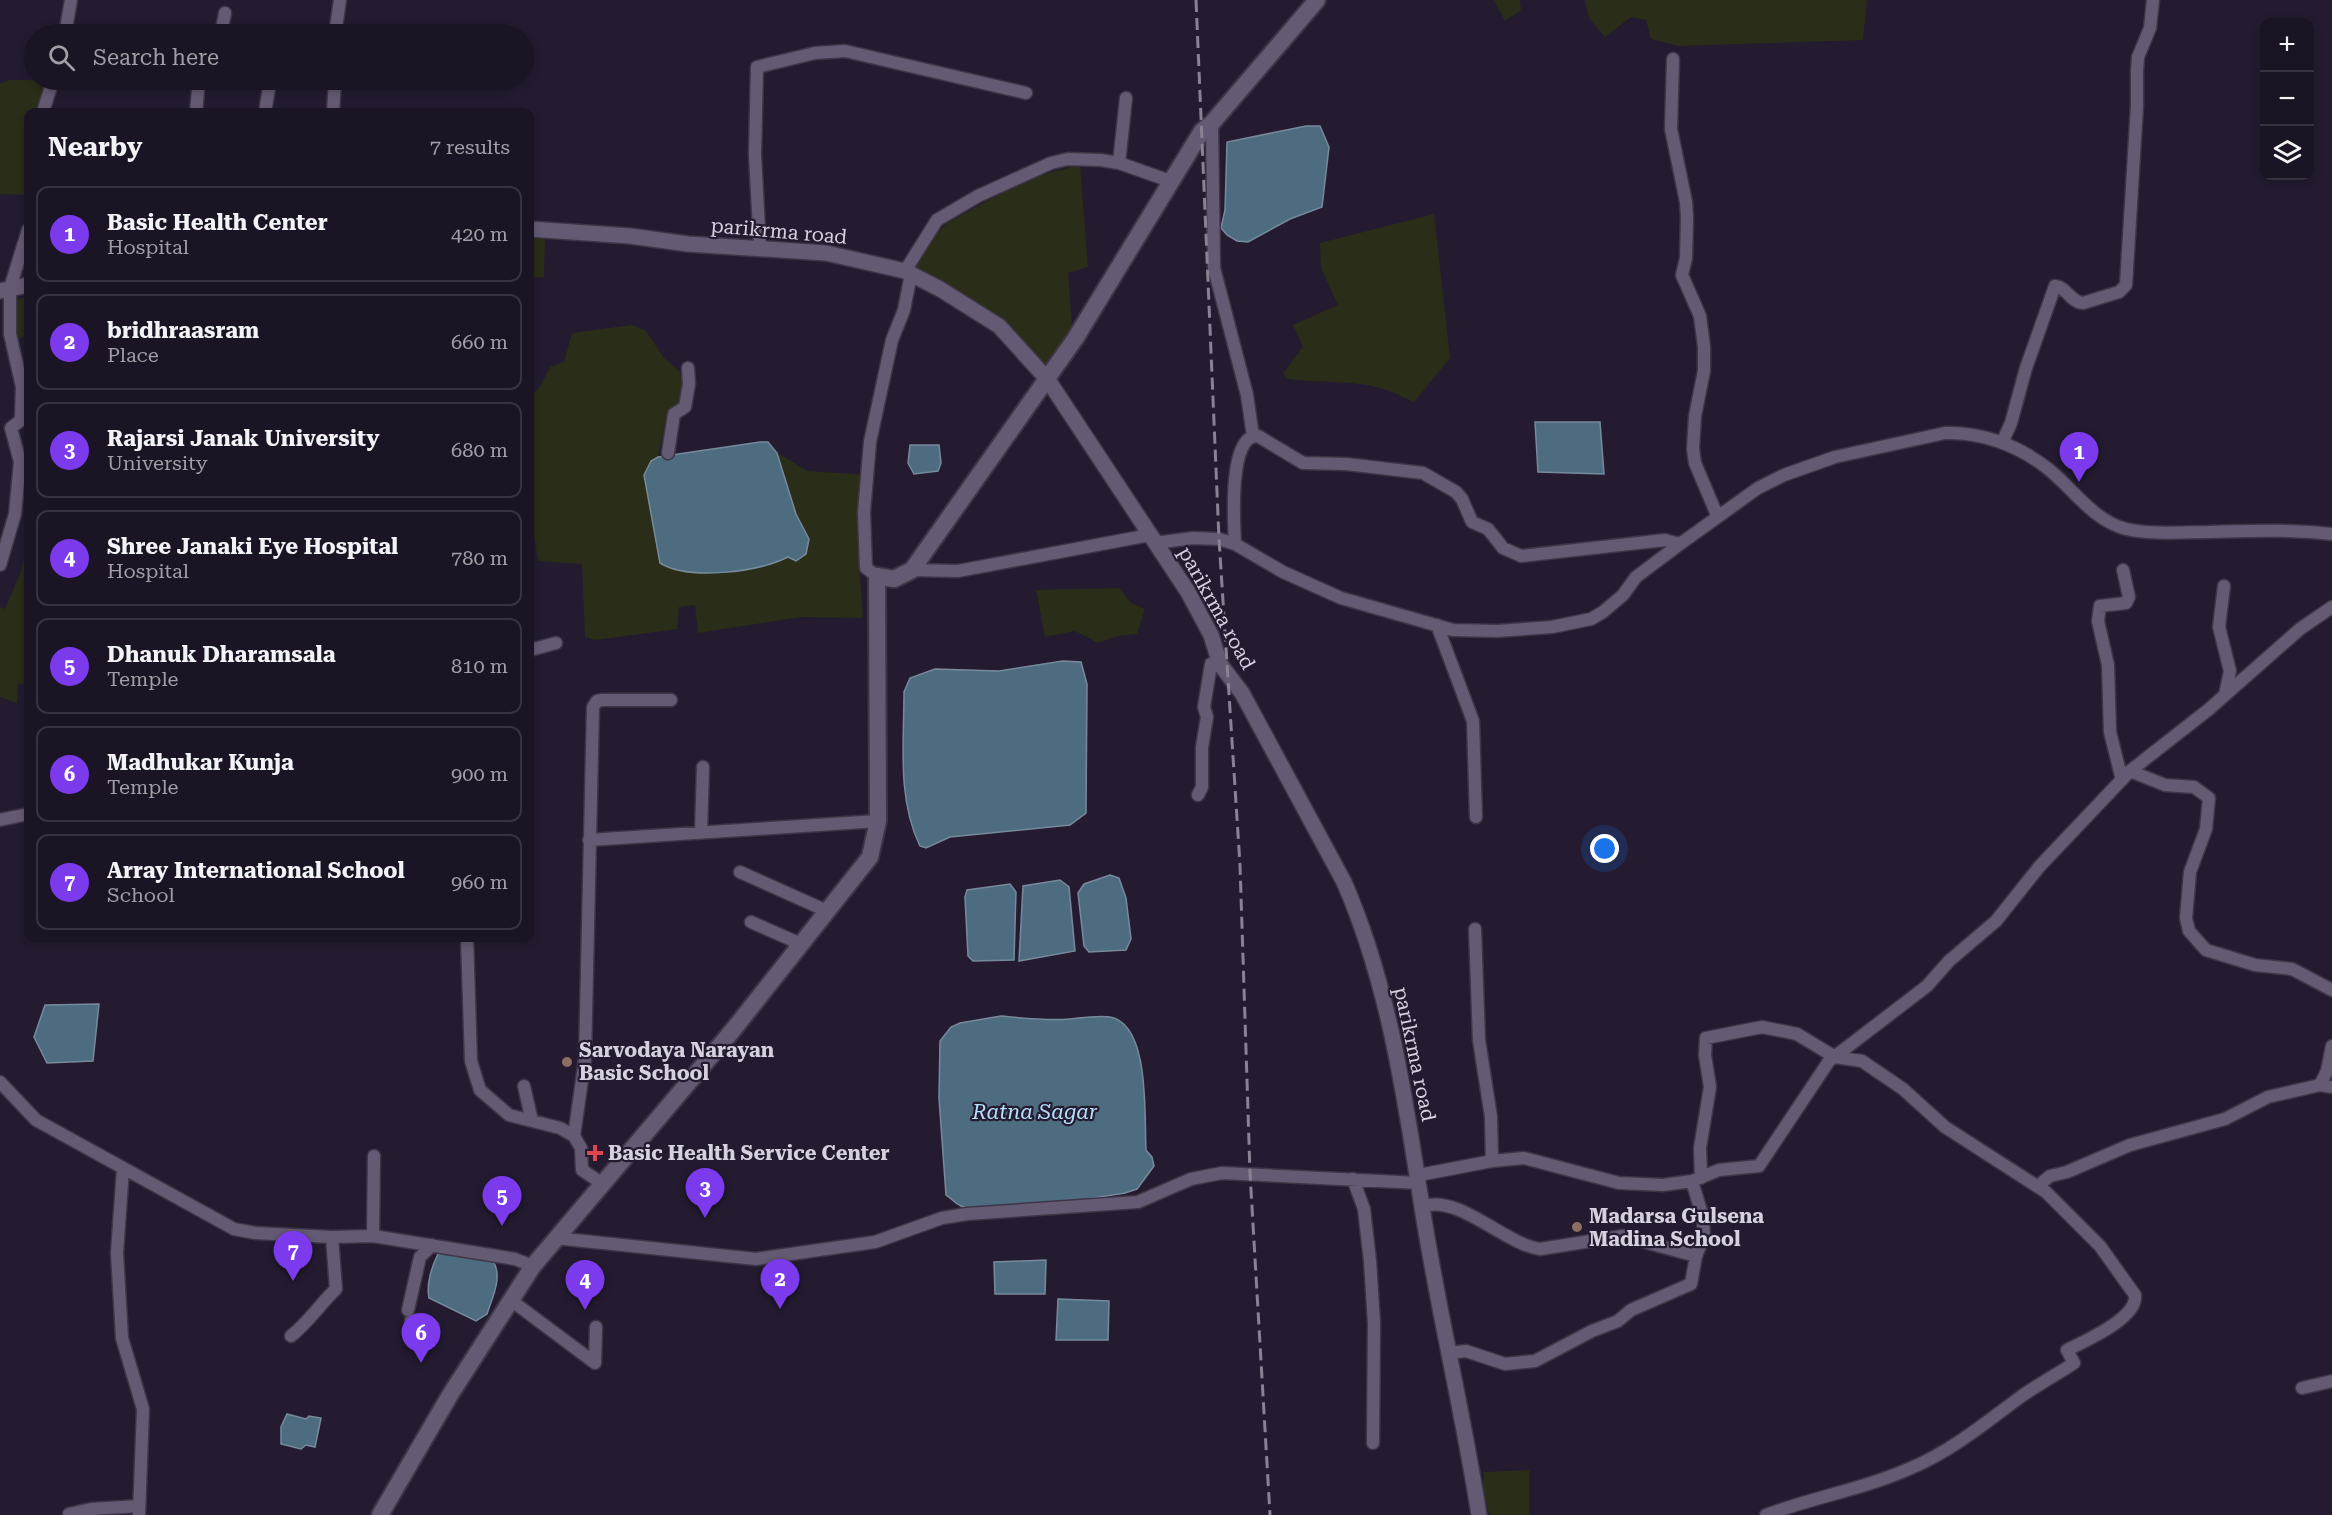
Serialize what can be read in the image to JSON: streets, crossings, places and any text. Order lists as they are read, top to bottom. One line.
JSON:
{"streets":{"street":["parikrma road"]},"water":["Ratna Sagar"],"places":{"other":["Sarvodaya Narayan Basic School","Madarsa Gulsena Madina School"],"health":["Basic Health Service Center"]},"page":{"map_buttons":["+","−"],"search":"Search here","heading":["Nearby","7 results"],"list":[{"mark":"1","name":"Basic Health Center","note":"Hospital","value":"420 m"},{"mark":"2","name":"bridhraasram","note":"Place","value":"660 m"},{"mark":"3","name":"Rajarsi Janak University","note":"University","value":"680 m"},{"mark":"4","name":"Shree Janaki Eye Hospital","note":"Hospital","value":"780 m"},{"mark":"5","name":"Dhanuk Dharamsala","note":"Temple","value":"810 m"},{"mark":"6","name":"Madhukar Kunja","note":"Temple","value":"900 m"},{"mark":"7","name":"Array International School","note":"School","value":"960 m"}],"pins":["1","3","5","7","2","4","6"]}}
